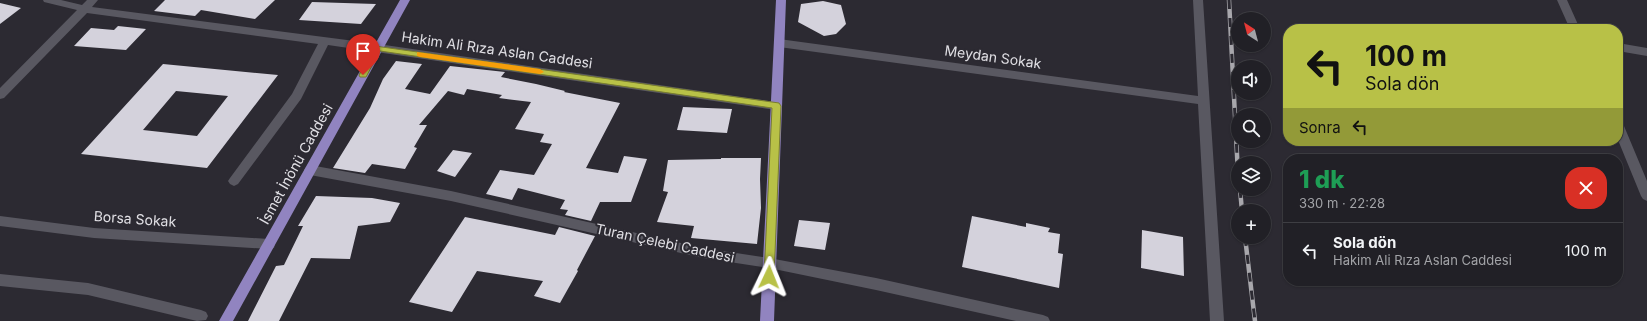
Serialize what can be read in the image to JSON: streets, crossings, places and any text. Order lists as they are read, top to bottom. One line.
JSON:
{"streets":{"main road":["İsmet İnönü Caddesi"],"street":["Hakim Ali Rıza Aslan Caddesi","Meydan Sokak","Borsa Sokak","Turan Çelebi Caddesi"]},"crossings":[["Hakim Ali Rıza Aslan Caddesi","İsmet İnönü Caddesi"],["İsmet İnönü Caddesi","Borsa Sokak"],["İsmet İnönü Caddesi","Turan Çelebi Caddesi"]],"north":"top left","page":{"map_buttons":"+","turn":["100 m","Sola dön"],"then":"Sonra","heading":["1 dk","330 m · 22:28"],"list":[{"name":"Sola dön","note":"Hakim Ali Rıza Aslan Caddesi","value":"100 m"}]}}
